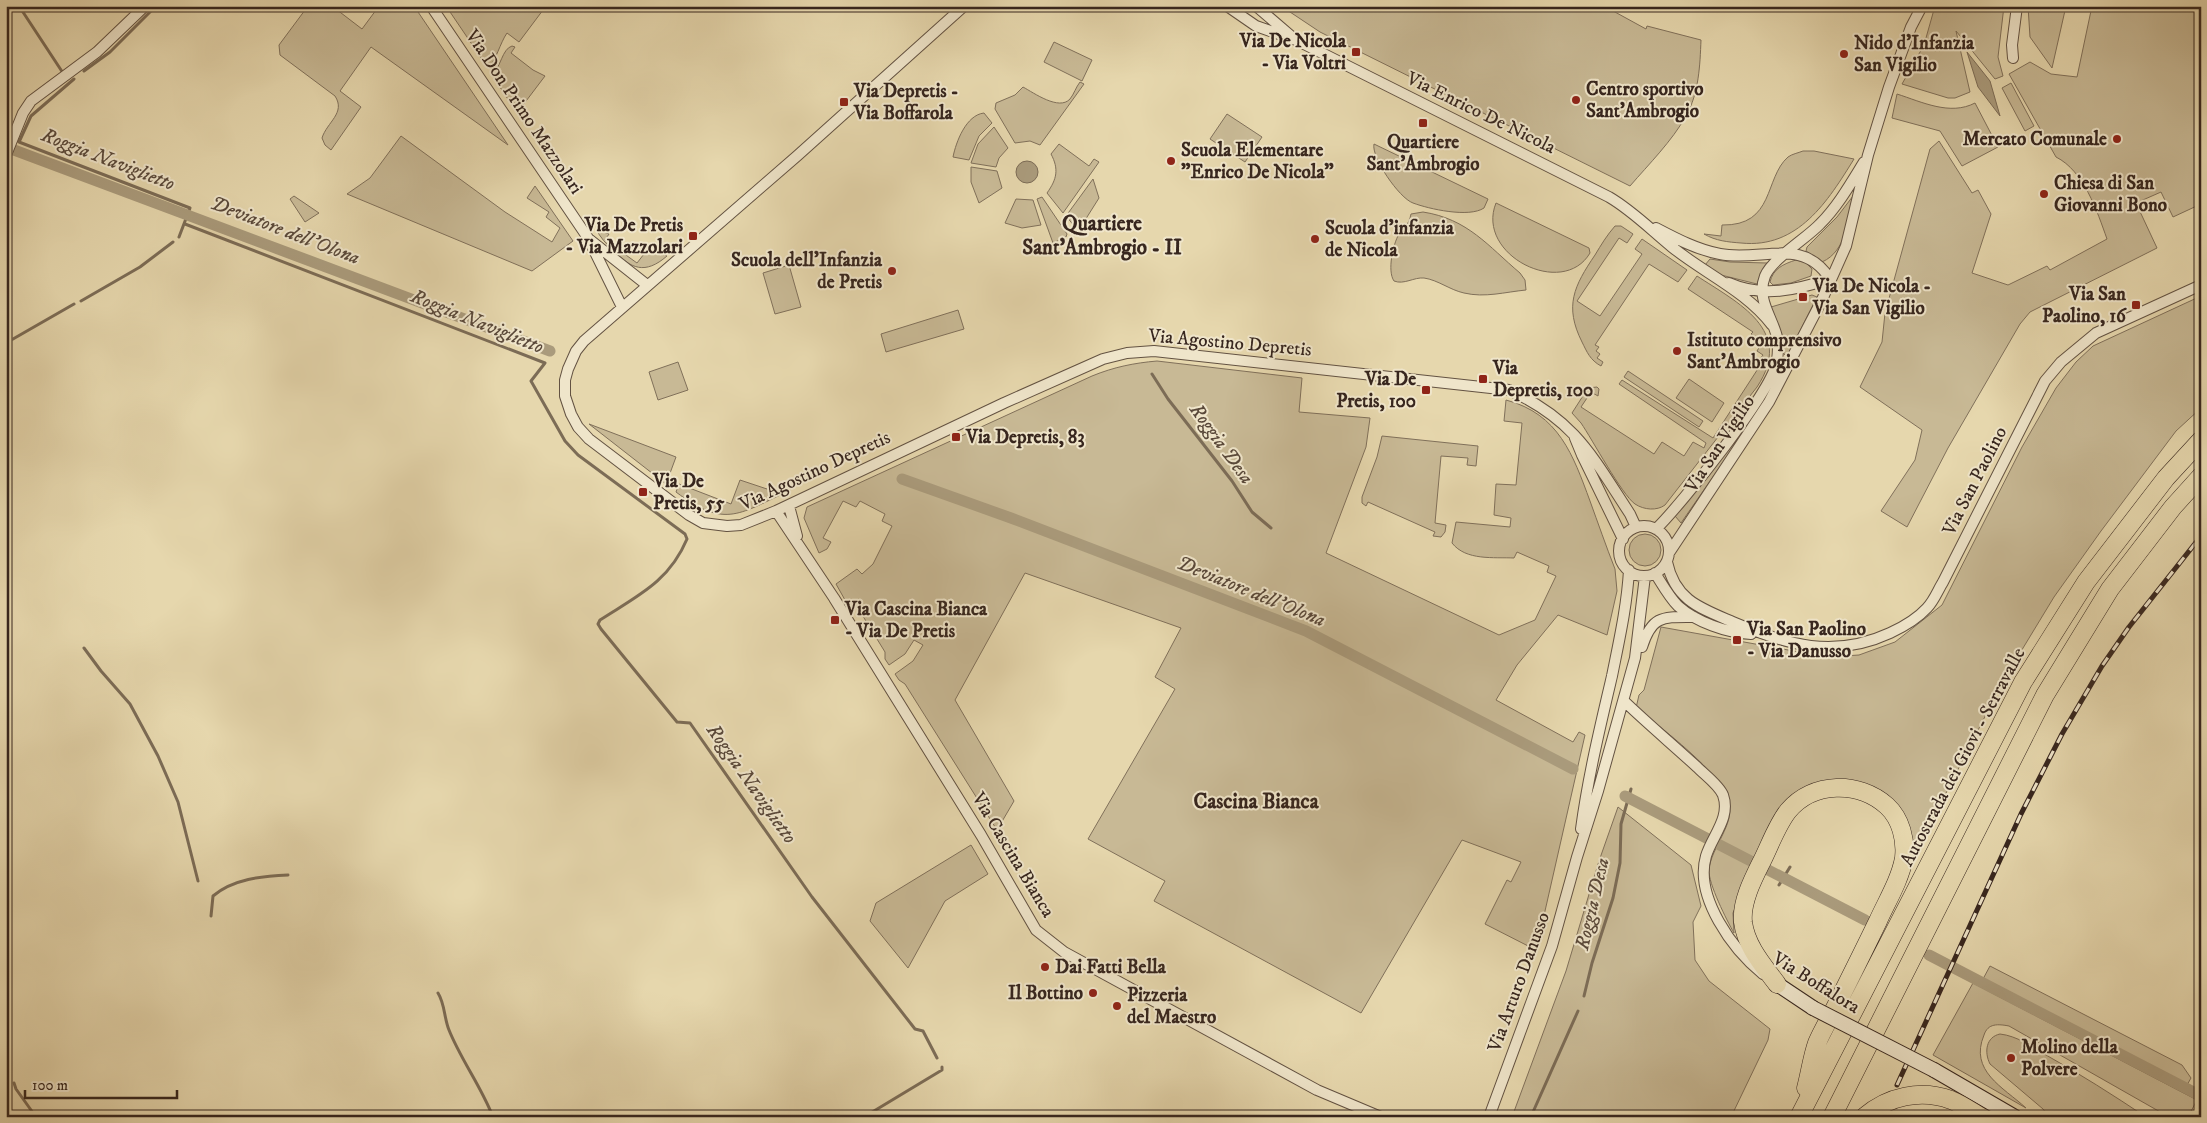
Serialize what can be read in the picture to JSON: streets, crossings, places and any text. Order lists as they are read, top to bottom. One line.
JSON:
{"streets":{"highway":["Autostrada dei Giovi - Serravalle"],"street":["Via Don Primo Mazzolari","Via Enrico De Nicola","Via Agostino Depretis","Via San Vigilio","Via San Paolino","Via Cascina Bianca","Via Arturo Danusso","Via Boffalora"]},"crossings":[["Via Don Primo Mazzolari","Via Agostino Depretis"],["Via Enrico De Nicola","Via San Vigilio"],["Via Agostino Depretis","Via San Vigilio"],["Via Agostino Depretis","Via San Paolino"],["Via Agostino Depretis","Via Cascina Bianca"],["Via Agostino Depretis","Via Arturo Danusso"],["Via San Vigilio","Via San Paolino"],["Via San Vigilio","Via Arturo Danusso"],["Via San Paolino","Via Arturo Danusso"],["Via Arturo Danusso","Via Boffalora"]],"districts":["Quartiere Sant'Ambrogio - II","Cascina Bianca"],"water":["Roggia Naviglietto","Deviatore dell'Olona","Roggia Desa"],"places":{"transit":["Via De Nicola - Via Voltri","Via Depretis - Via Boffarola","Quartiere Sant'Ambrogio","Via De Pretis - Via Mazzolari","Via De Nicola - Via San Vigilio","Via San Paolino, 16","Via Depretis, 100","Via De Pretis, 100","Via Depretis, 83","Via De Pretis, 55","Via Cascina Bianca - Via De Pretis","Via San Paolino - Via Danusso"],"other":["Nido d'Infanzia San Vigilio","Centro sportivo Sant'Ambrogio","Mercato Comunale","Scuola Elementare \"Enrico De Nicola\"","Chiesa di San Giovanni Bono","Scuola d'infanzia de Nicola","Scuola dell’Infanzia de Pretis","Istituto comprensivo Sant'Ambrogio","Dai Fatti Bella","Il Bottino","Pizzeria del Maestro","Molino della Polvere"]},"scale_bar":"100 m"}
